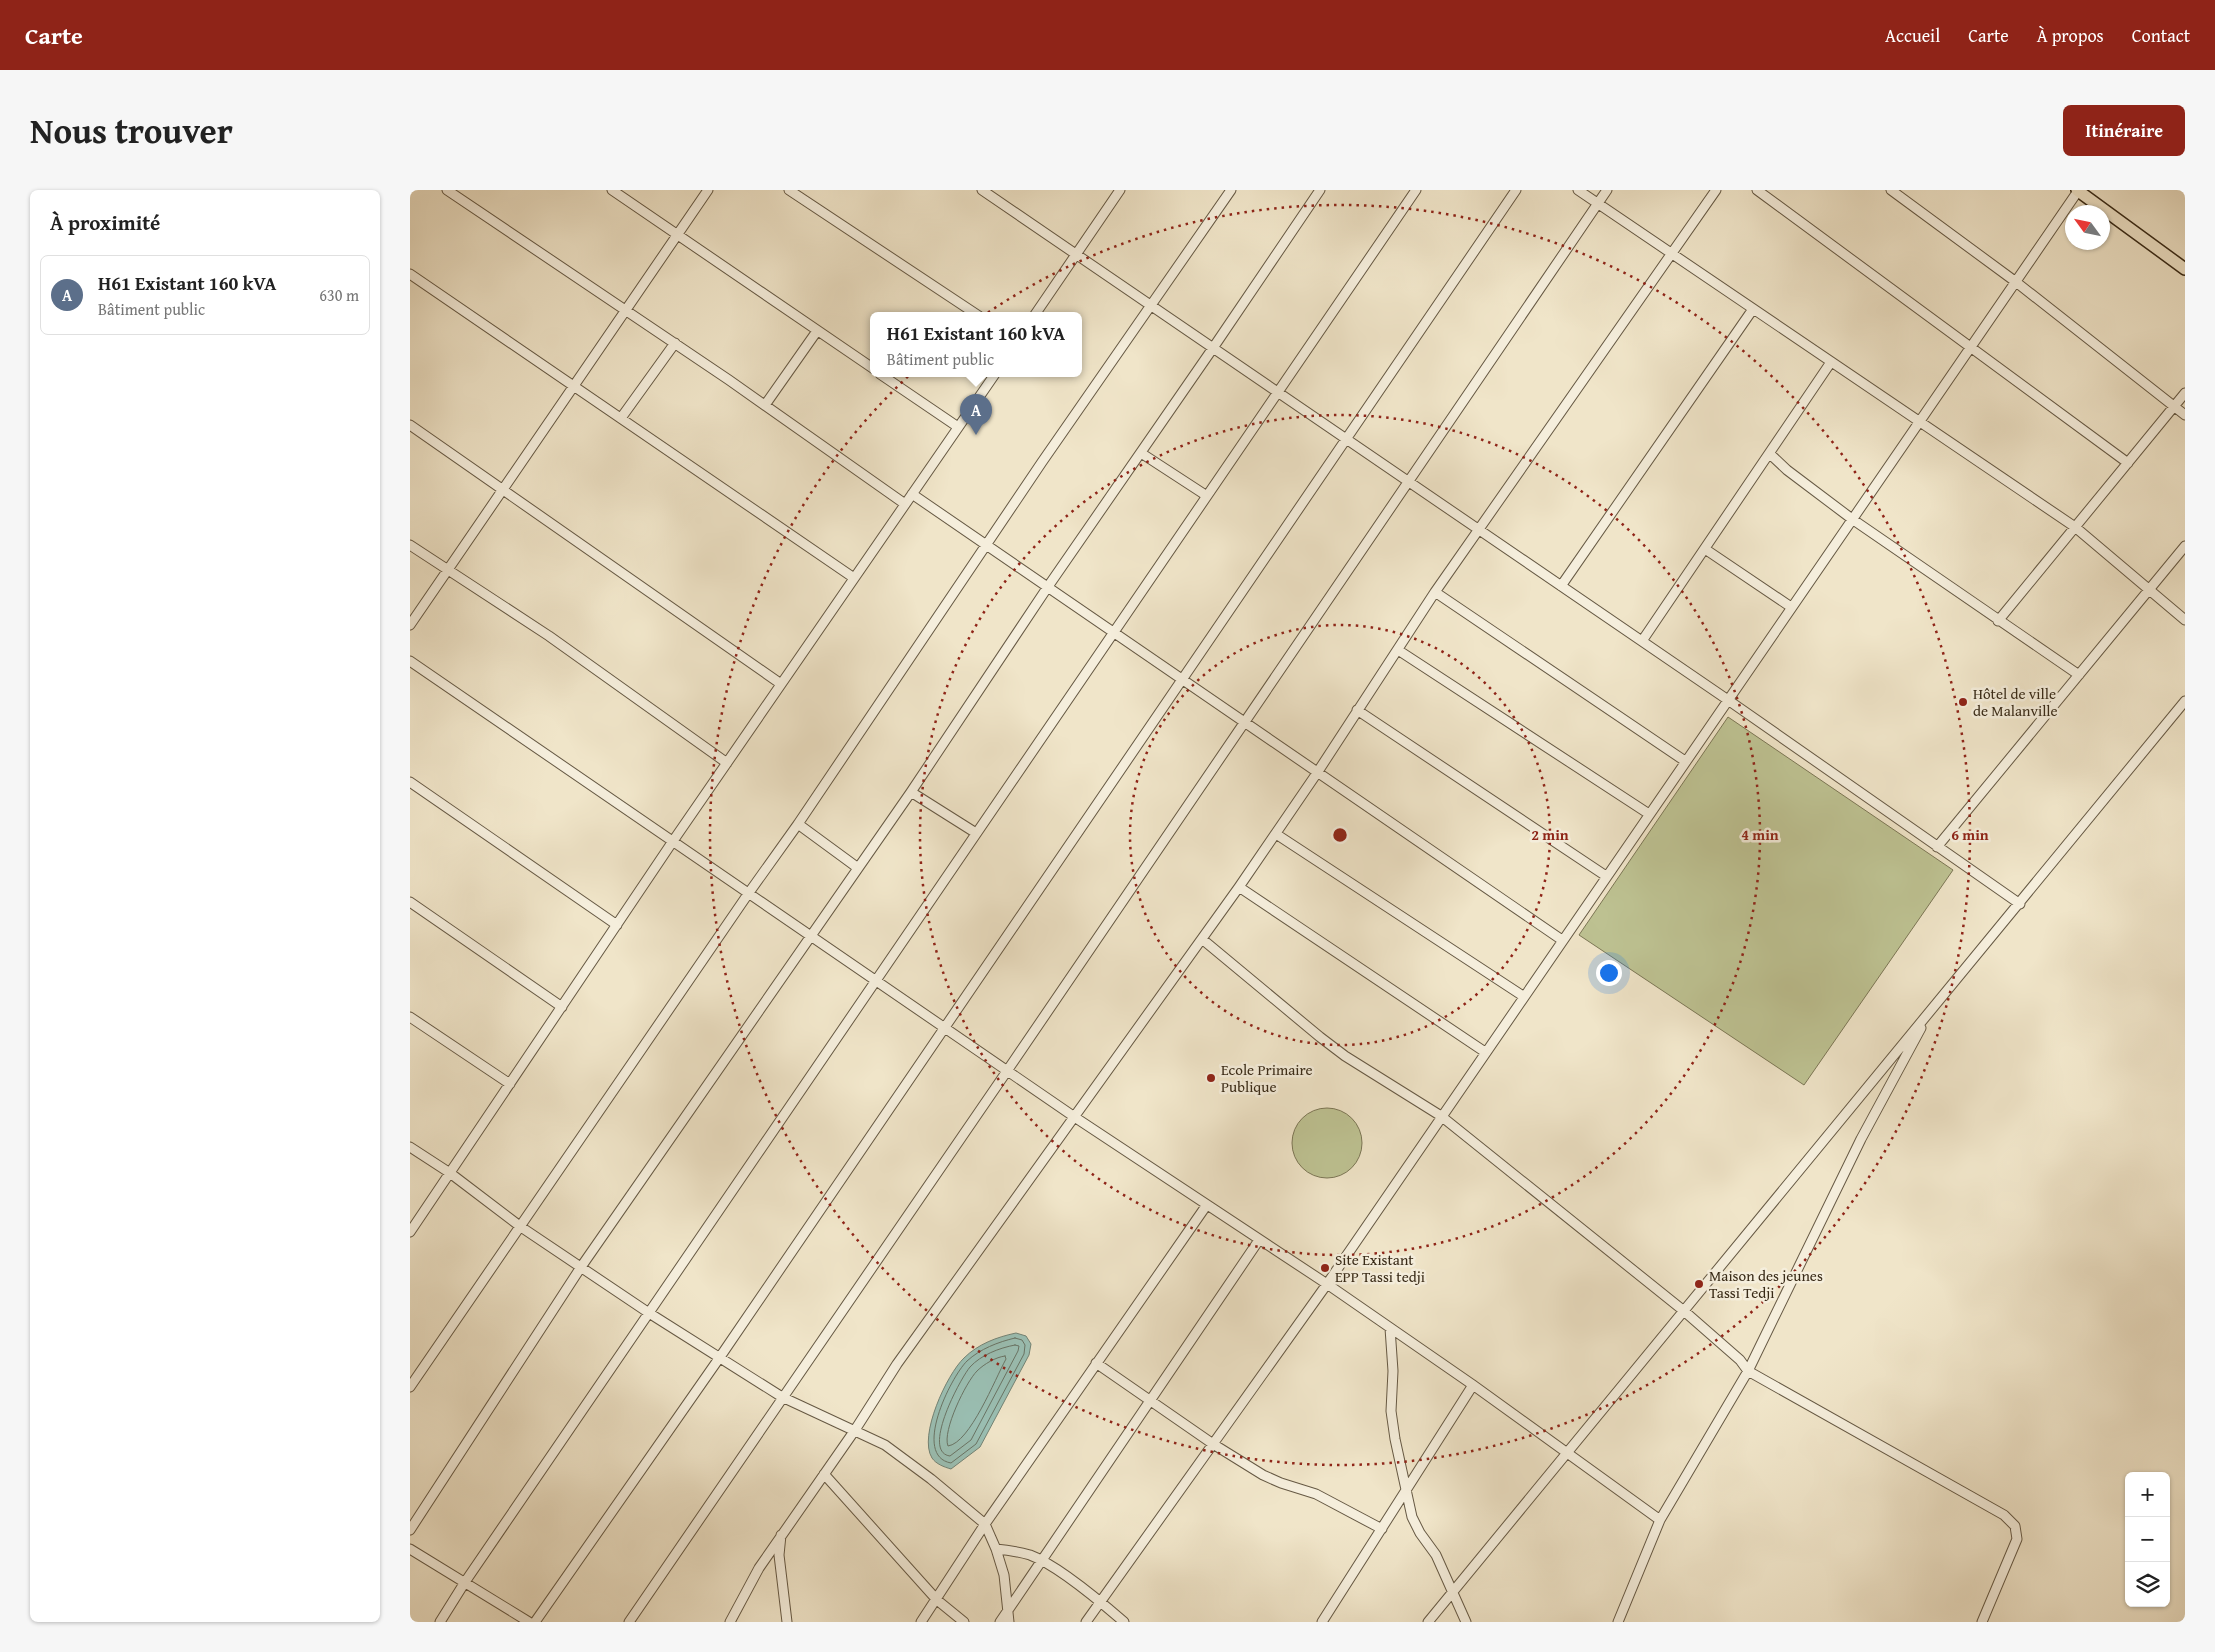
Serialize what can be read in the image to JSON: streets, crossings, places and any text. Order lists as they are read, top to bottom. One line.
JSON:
{"places":["Hôtel de ville de Malanville","Ecole Primaire Publique","Site Existant EPP Tassi tedji","Maison des jeunes Tassi Tedji"],"north":"top left","page":{"header":"Carte","nav":["Accueil","Carte","À propos","Contact"],"title":"Nous trouver","buttons":"Itinéraire","heading":"À proximité","list":[{"mark":"A","name":"H61 Existant 160 kVA","note":"Bâtiment public","value":"630 m"}],"popup":["H61 Existant 160 kVA","Bâtiment public"],"pins":"A","map_buttons":["+","−"]},"rings":["2 min","4 min","6 min"]}
